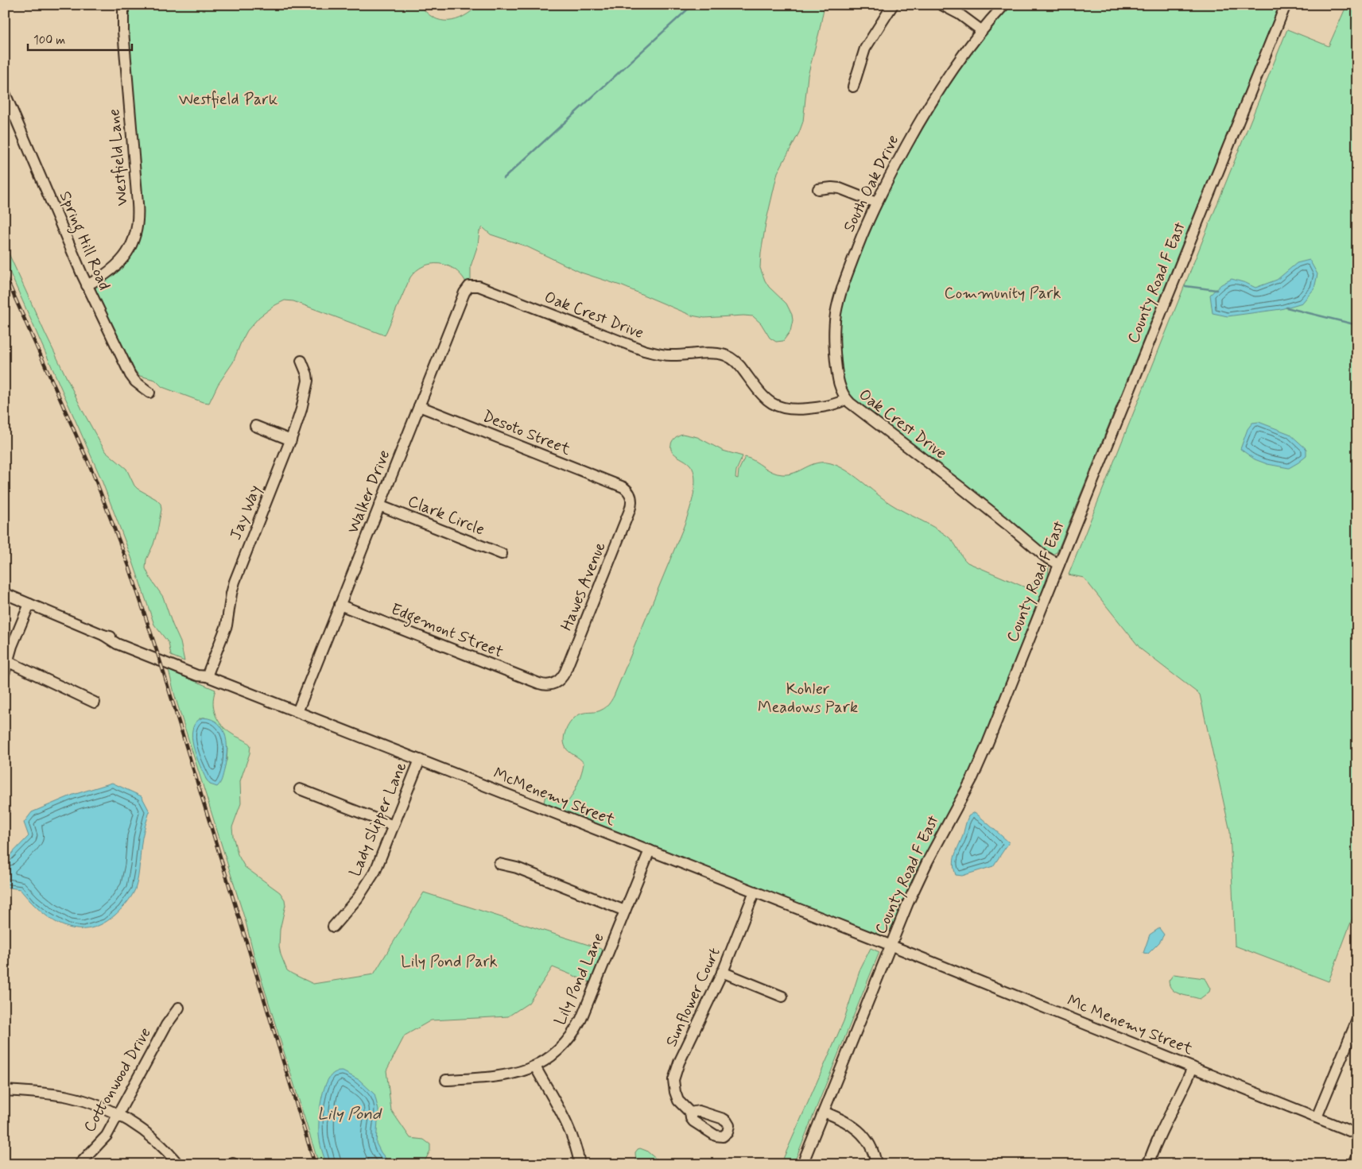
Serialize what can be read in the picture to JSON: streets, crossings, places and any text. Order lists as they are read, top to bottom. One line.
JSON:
{"streets":{"street":["Westfield Lane","South Oak Drive","Spring Hill Road","County Road F East","Oak Crest Drive","Desoto Street","Walker Drive","Jay Way","Clark Circle","Hawes Avenue","Edgemont Street","McMenemy Street","Lady Slipper Lane","Lily Pond Lane","Sunflower Court","Mc Menemy Street","Cottonwood Drive"]},"crossings":[["Westfield Lane","Spring Hill Road"],["South Oak Drive","Oak Crest Drive"],["County Road F East","Oak Crest Drive"],["County Road F East","McMenemy Street"],["County Road F East","Mc Menemy Street"],["Oak Crest Drive","Walker Drive"],["Desoto Street","Walker Drive"],["Desoto Street","Hawes Avenue"],["Walker Drive","Clark Circle"],["Walker Drive","Edgemont Street"],["Walker Drive","McMenemy Street"],["Jay Way","McMenemy Street"],["Hawes Avenue","Edgemont Street"],["McMenemy Street","Lady Slipper Lane"],["McMenemy Street","Lily Pond Lane"],["McMenemy Street","Sunflower Court"],["McMenemy Street","Mc Menemy Street"]],"water":["Lily Pond"],"parks":["Westfield Park","Community Park","Kohler Meadows Park","Lily Pond Park"],"scale_bar":"100 m"}
